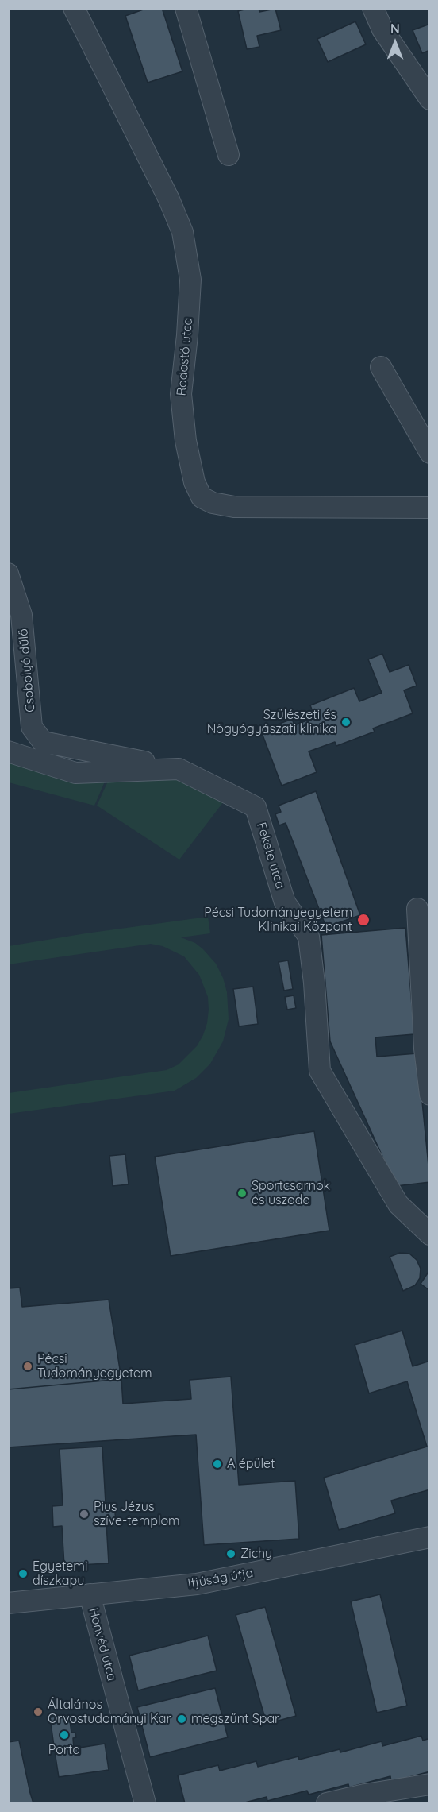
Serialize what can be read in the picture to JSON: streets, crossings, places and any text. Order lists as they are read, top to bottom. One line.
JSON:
{"streets":{"street":["Rodostó utca","Csobolyó dűlő","Fekete utca","Ifjúság útja","Honvéd utca"]},"crossings":[["Csobolyó dűlő","Fekete utca"],["Ifjúság útja","Honvéd utca"]],"places":["Szülészeti és Nőgyógyászati klinika","Pécsi Tudományegyetem Klinikai Központ","Sportcsarnok és uszoda","Pécsi Tudományegyetem","A épület","Pius Jézus szíve-templom","Zichy","Egyetemi díszkapu","Általános Orvostudományi Kar","megszűnt Spar","Porta"],"north":"top"}
